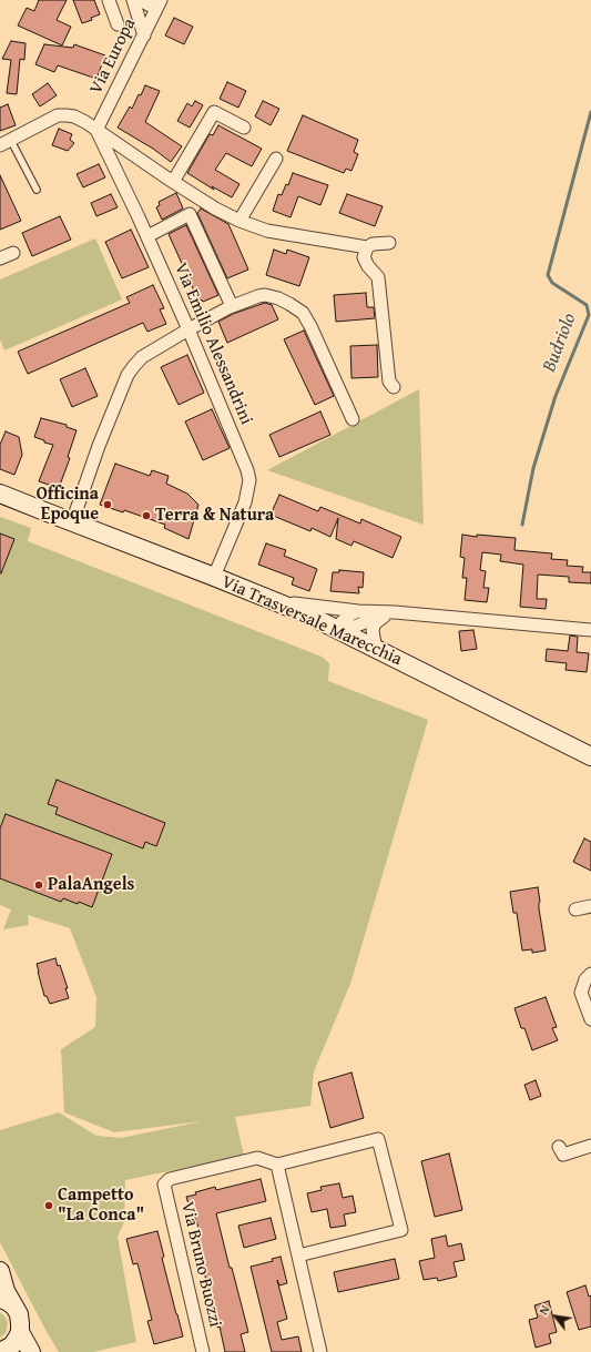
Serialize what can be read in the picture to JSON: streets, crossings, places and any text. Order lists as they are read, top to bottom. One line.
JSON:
{"streets":{"street":["Via Europa","Via Emilio Alessandrini","Via Trasversale Marecchia","Via Bruno Buozzi"]},"crossings":[["Via Europa","Via Emilio Alessandrini"],["Via Emilio Alessandrini","Via Trasversale Marecchia"]],"water":["Budriolo"],"places":["Officina Epoque","Terra & Natura","PalaAngels","Campetto \"La Conca\""],"north":"top left"}
